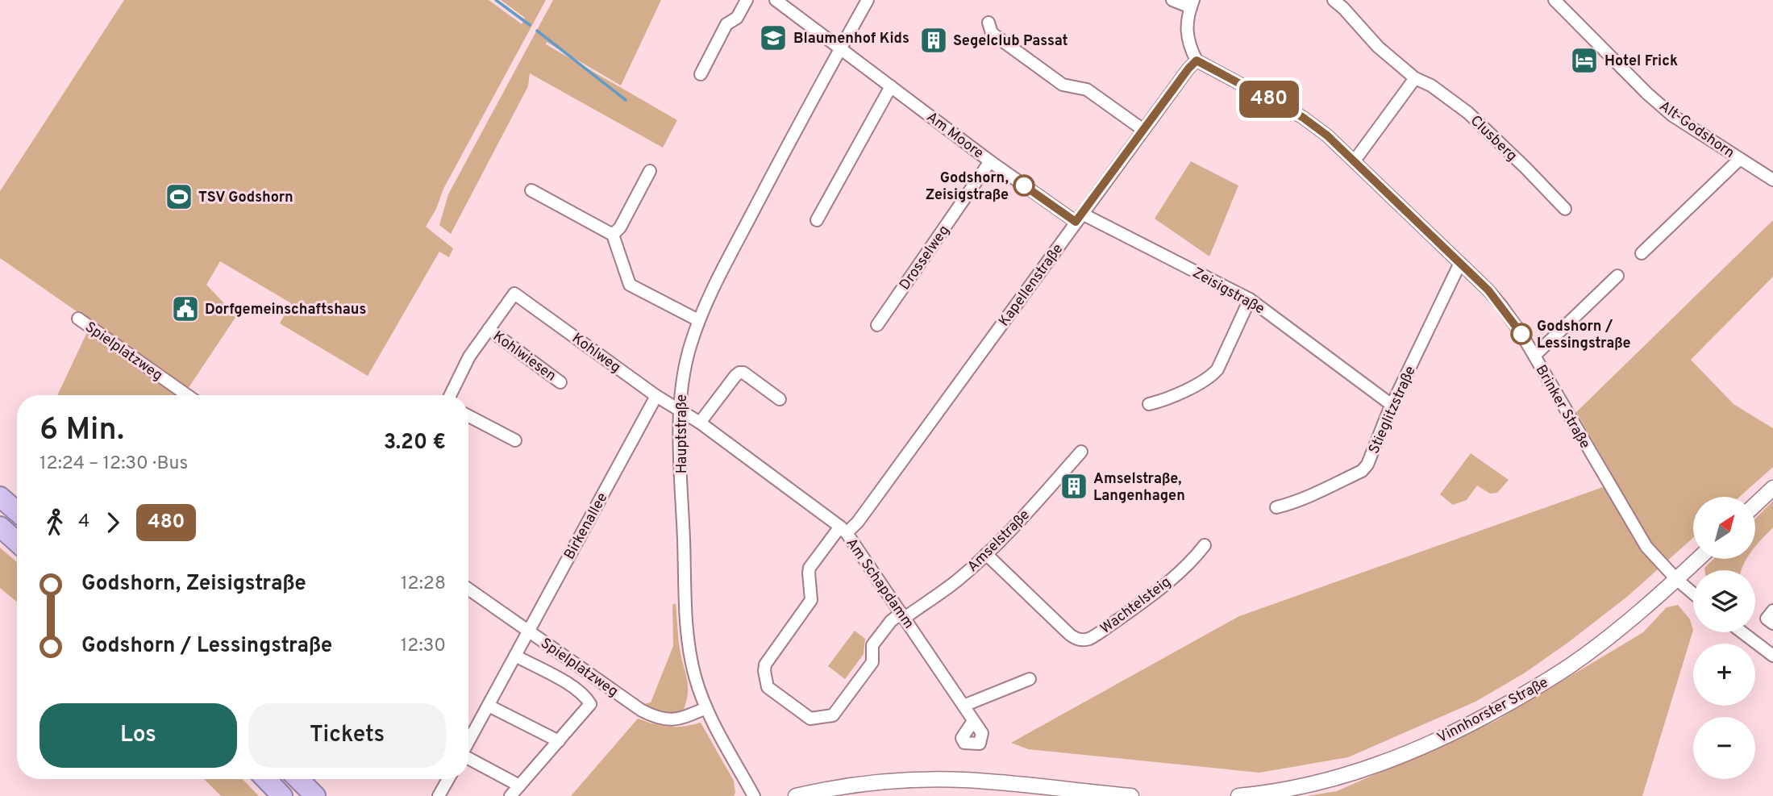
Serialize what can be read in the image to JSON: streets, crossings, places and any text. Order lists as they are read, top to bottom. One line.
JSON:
{"streets":{"street":["Alt-Godshorn","Am Moore","Clusberg","Drosselweg","Kapellenstraße","Zeisigstraße","Spielplatzweg","Kohlweg","Kohlwiesen","Brinker Straße","Stieglitzstraße","Hauptstraße","Birkenallee","Amselstraße","Am Schapdamm","Wachtelsteig","Vinnhorster Straße"]},"crossings":[["Am Moore","Drosselweg"],["Am Moore","Kapellenstraße"],["Am Moore","Zeisigstraße"],["Am Moore","Hauptstraße"],["Kapellenstraße","Zeisigstraße"],["Kapellenstraße","Brinker Straße"],["Kapellenstraße","Amselstraße"],["Kapellenstraße","Am Schapdamm"],["Zeisigstraße","Stieglitzstraße"],["Spielplatzweg","Hauptstraße"],["Spielplatzweg","Birkenallee"],["Kohlweg","Kohlwiesen"],["Kohlweg","Hauptstraße"],["Kohlweg","Birkenallee"],["Kohlweg","Am Schapdamm"],["Brinker Straße","Stieglitzstraße"],["Brinker Straße","Vinnhorster Straße"],["Hauptstraße","Am Schapdamm"],["Amselstraße","Am Schapdamm"],["Amselstraße","Wachtelsteig"]],"places":{"school or university":["Blaumenhof Kids"],"building":["Segelclub Passat","Amselstraße, Langenhagen"],"hotel":["Hotel Frick"],"other":["Godshorn, Zeisigstraße","Godshorn / Lessingstraße"],"sports":["TSV Godshorn"],"public building":["Dorfgemeinschaftshaus"]},"lines":["bus line 480"],"north":"top right","page":{"on_map":"480","heading":["6 Min.","12:24 – 12:30 · Bus","3.20 €"],"legs":["4","480"],"map_buttons":["+","−"],"list":[{"name":"Godshorn, Zeisigstraße","value":"12:28"},{"name":"Godshorn / Lessingstraße","value":"12:30"}],"buttons":["Los","Tickets"]}}
